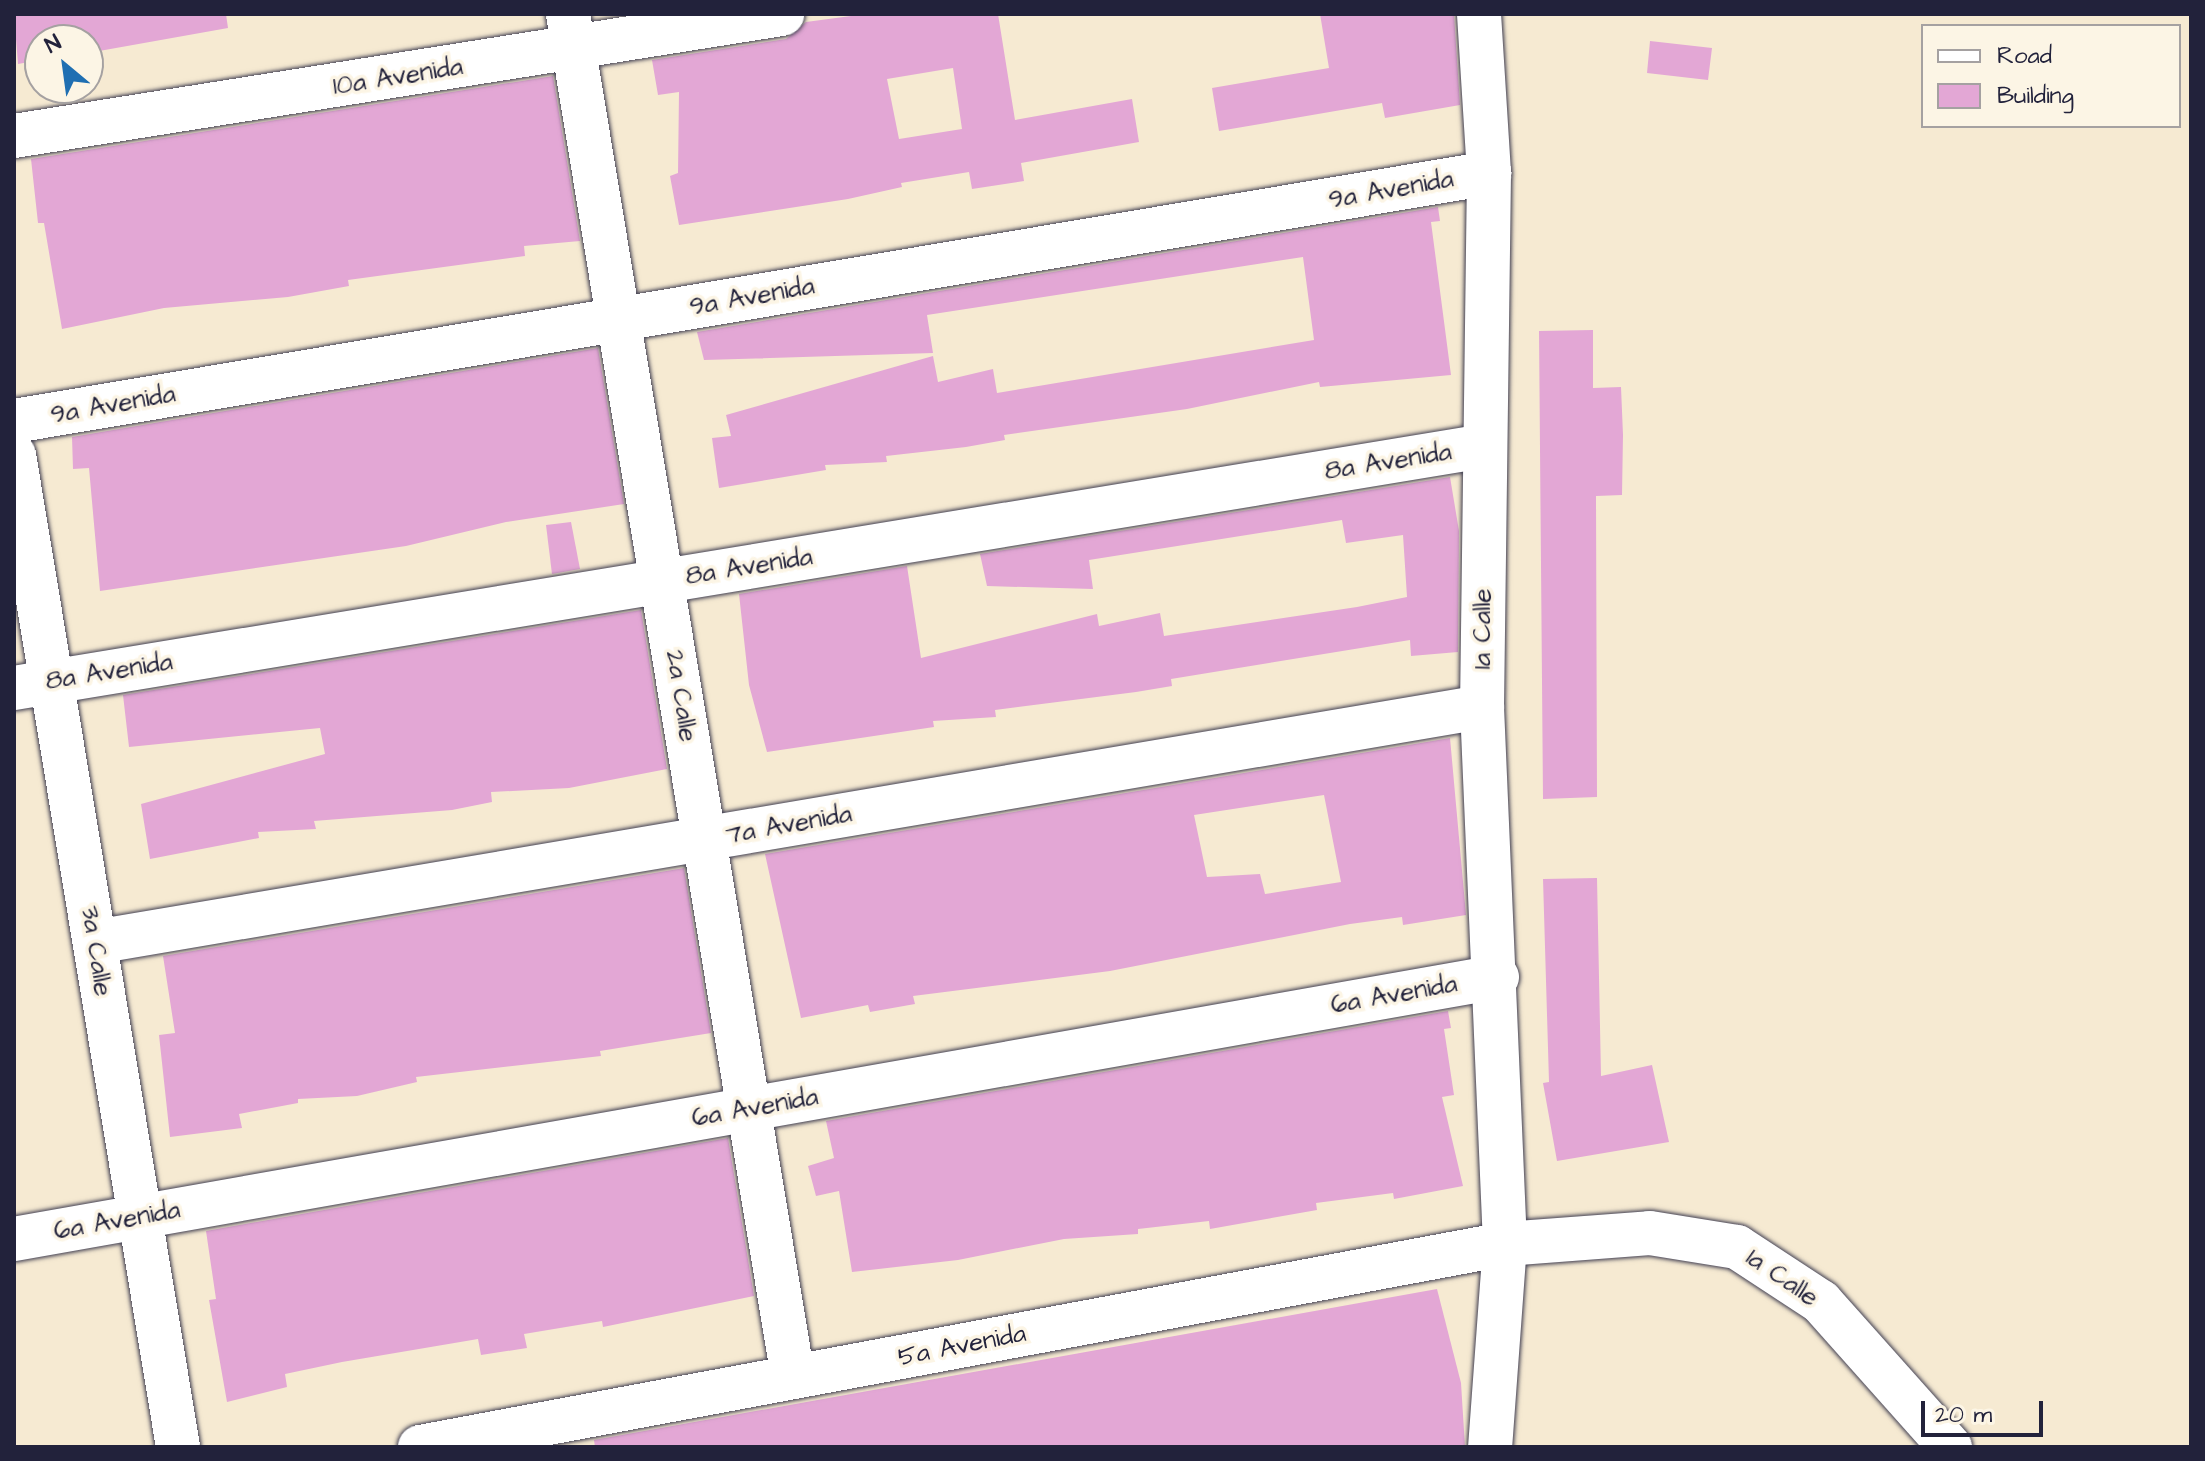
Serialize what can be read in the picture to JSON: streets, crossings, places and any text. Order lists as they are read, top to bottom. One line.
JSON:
{"streets":{"street":["10a Avenida","9a Avenida","8a Avenida","1a Calle","2a Calle","7a Avenida","3a Calle","6a Avenida","5a Avenida"]},"crossings":[["10a Avenida","2a Calle"],["9a Avenida","1a Calle"],["9a Avenida","2a Calle"],["8a Avenida","1a Calle"],["8a Avenida","2a Calle"],["8a Avenida","3a Calle"],["1a Calle","7a Avenida"],["1a Calle","6a Avenida"],["1a Calle","5a Avenida"],["2a Calle","7a Avenida"],["2a Calle","6a Avenida"],["2a Calle","5a Avenida"],["7a Avenida","3a Calle"],["3a Calle","6a Avenida"]],"legend":["Road","Building"],"scale_bar":"20 m","north":"top left"}
